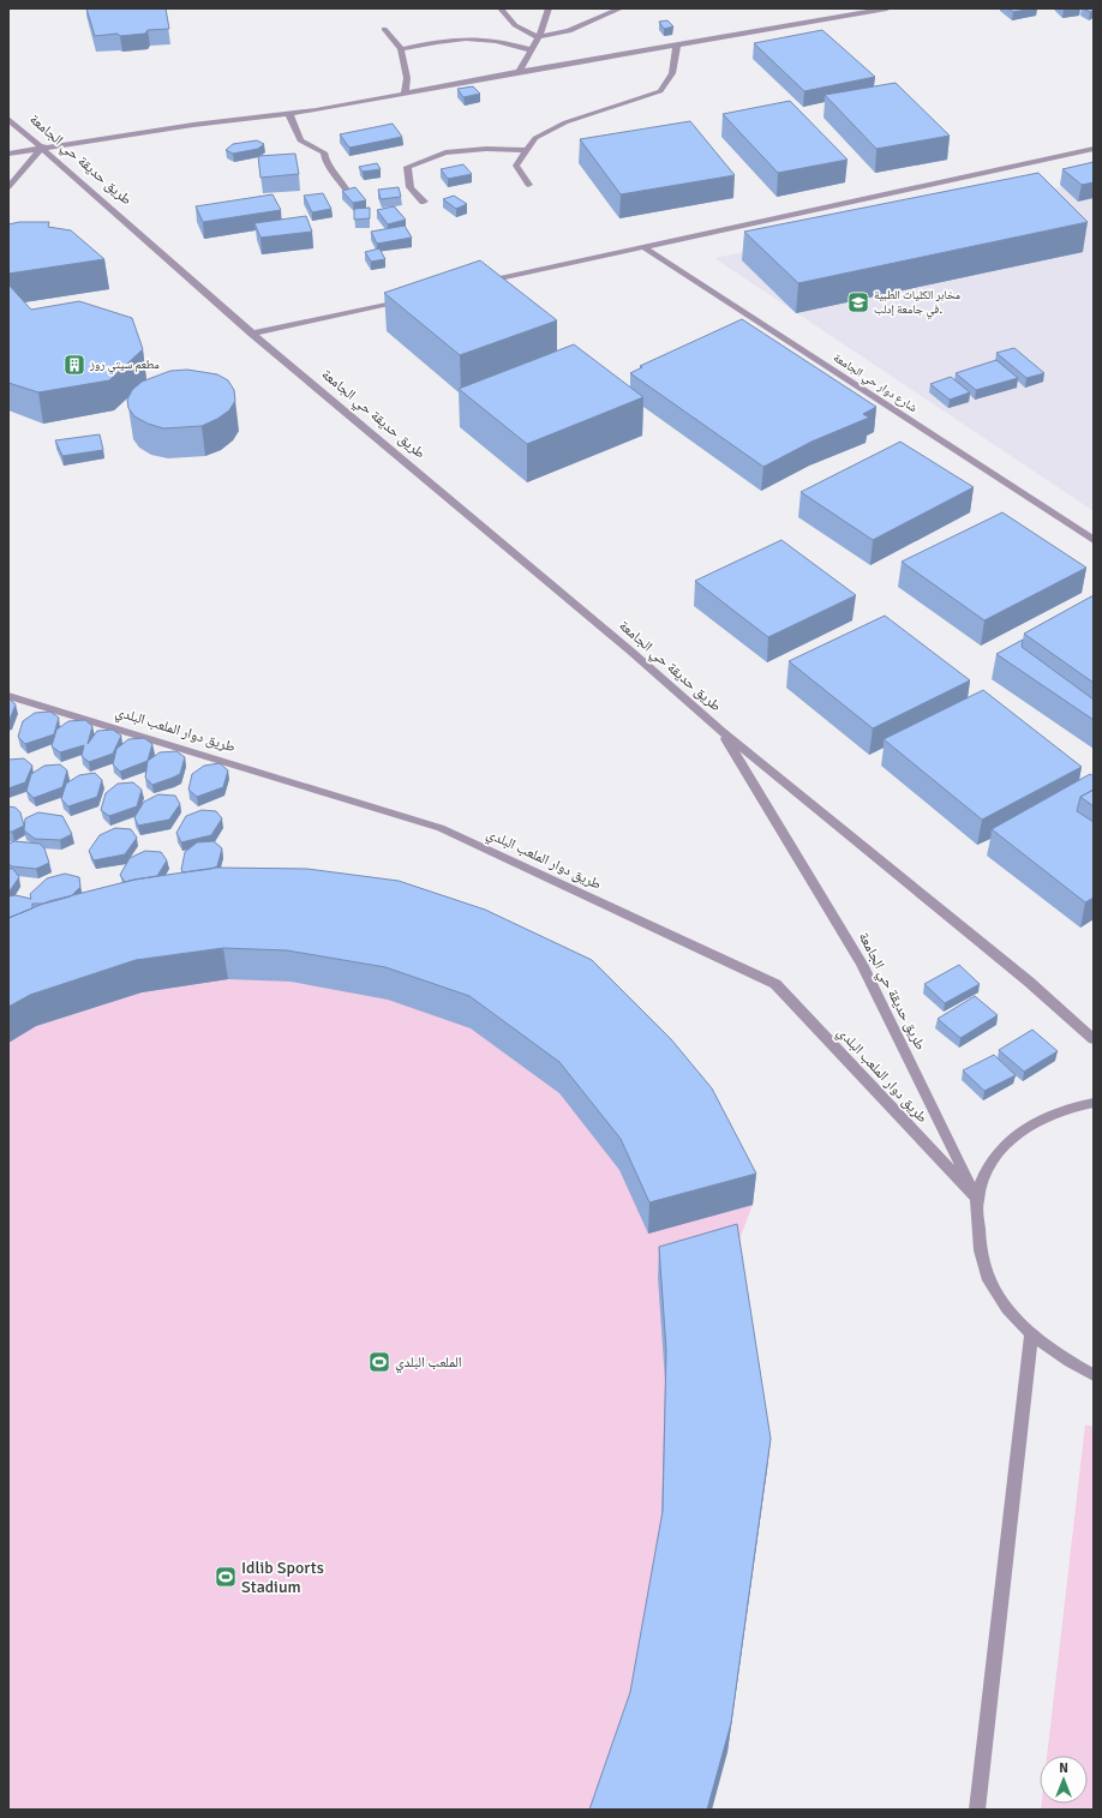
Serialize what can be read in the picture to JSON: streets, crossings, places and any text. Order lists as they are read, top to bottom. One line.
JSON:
{"streets":{"street":["طريق حديقة حي الجامعة","شارع دوار حي الجامعة","طريق دوار الملعب البلدي"]},"crossings":[["طريق حديقة حي الجامعة","طريق دوار الملعب البلدي"]],"places":{"school or university":["مخابر الكليات الطبية في جامعة إدلب."],"building":["مطعم سيتي روز"],"sports":["الملعب البلدي","Idlib Sports Stadium"]},"north":"top"}
